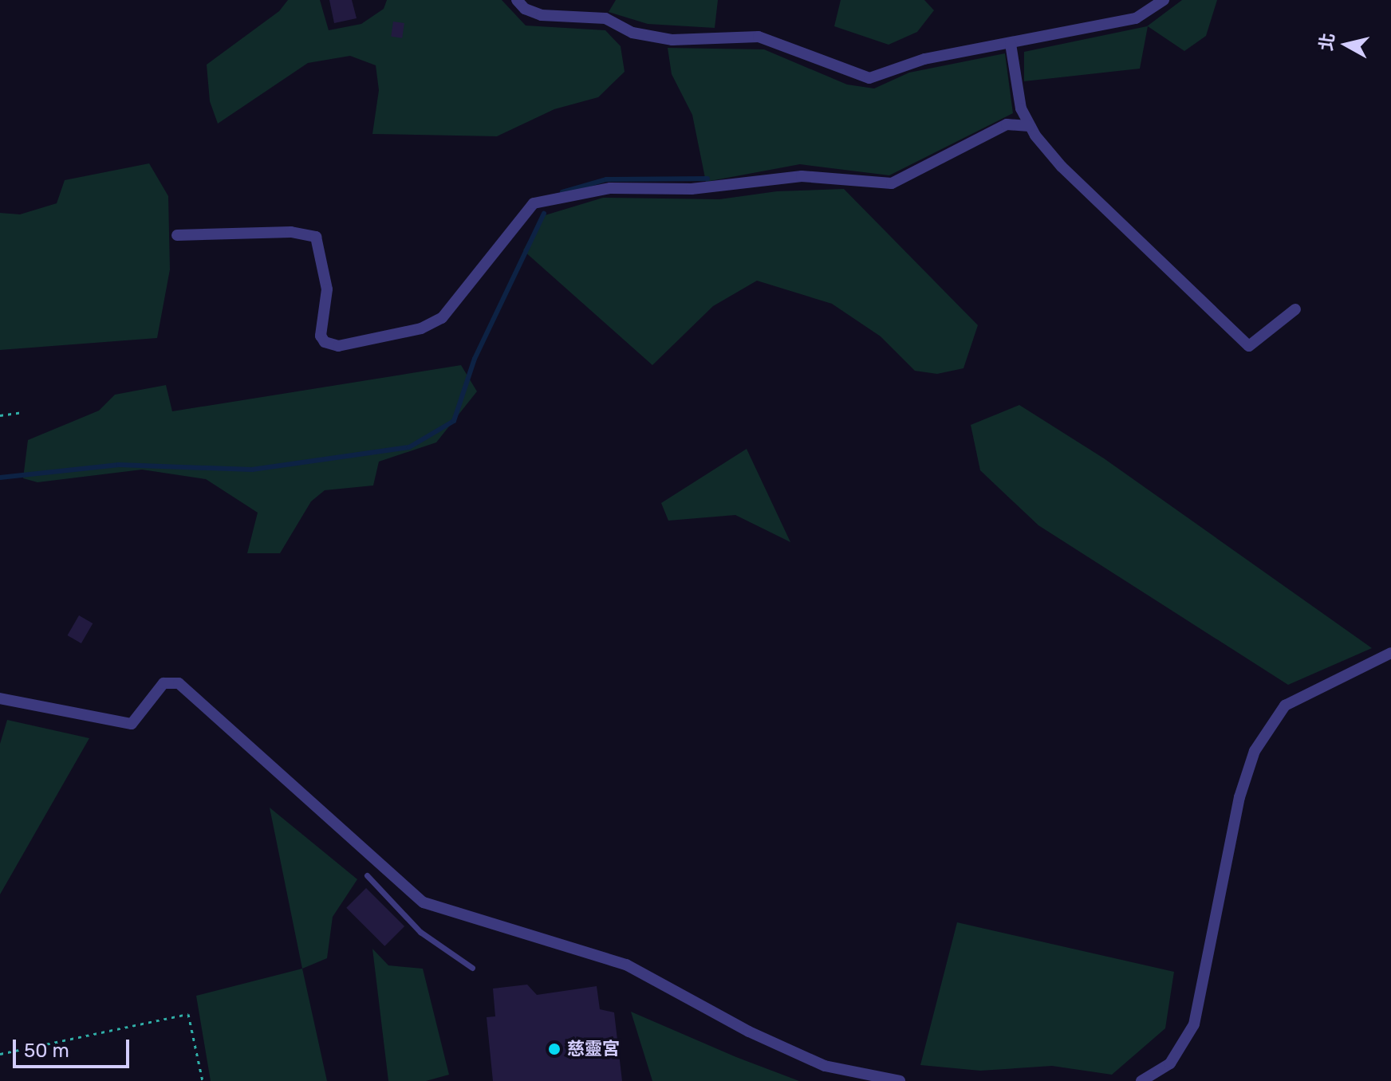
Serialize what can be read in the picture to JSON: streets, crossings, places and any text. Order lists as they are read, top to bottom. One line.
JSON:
{"places":["慈靈宮"],"scale_bar":"50 m","north":"left"}
